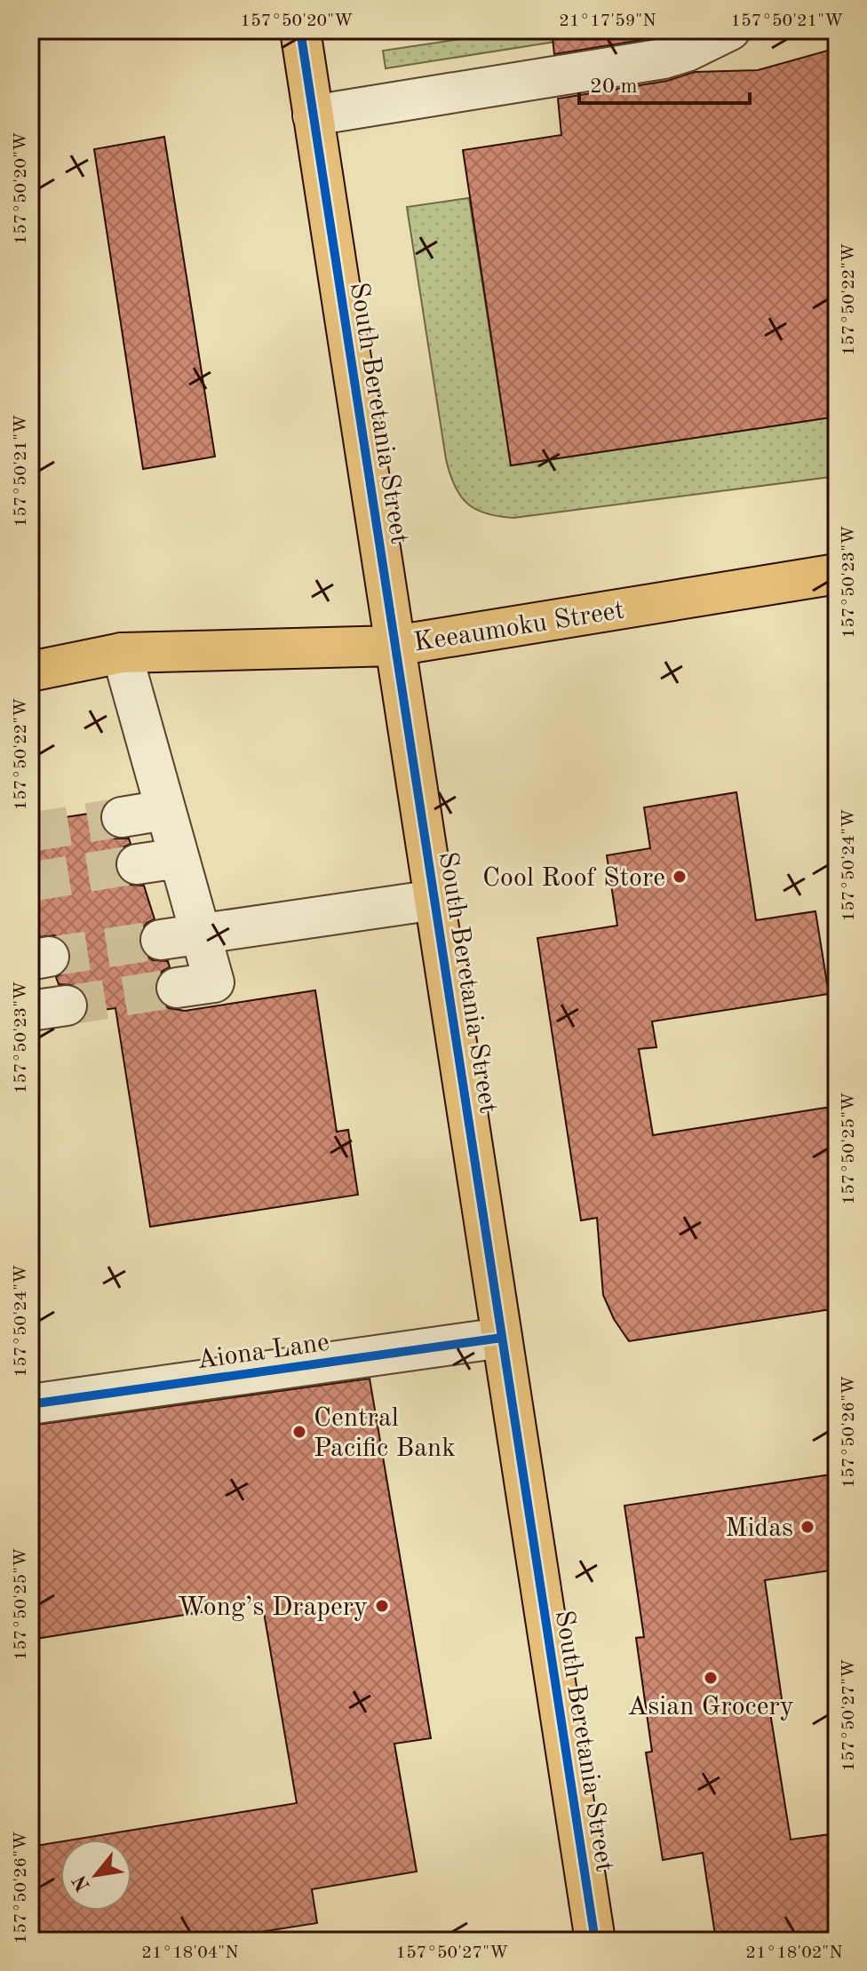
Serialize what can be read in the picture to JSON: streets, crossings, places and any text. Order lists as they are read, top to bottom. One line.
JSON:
{"streets":{"main road":["South Beretania Street","Keeaumoku Street"],"street":["Aiona Lane"]},"crossings":[["South Beretania Street","Keeaumoku Street"],["South Beretania Street","Aiona Lane"]],"places":["Cool Roof Store","Central Pacific Bank","Midas","Wong’s Drapery","Asian Grocery"],"scale_bar":"20 m","north":"bottom left","coordinates":["157°50'20\"W","21°17'59\"N","157°50'21\"W","157°50'22\"W","157°50'23\"W","157°50'24\"W","157°50'25\"W","157°50'26\"W","157°50'27\"W","21°18'04\"N","21°18'02\"N"]}
